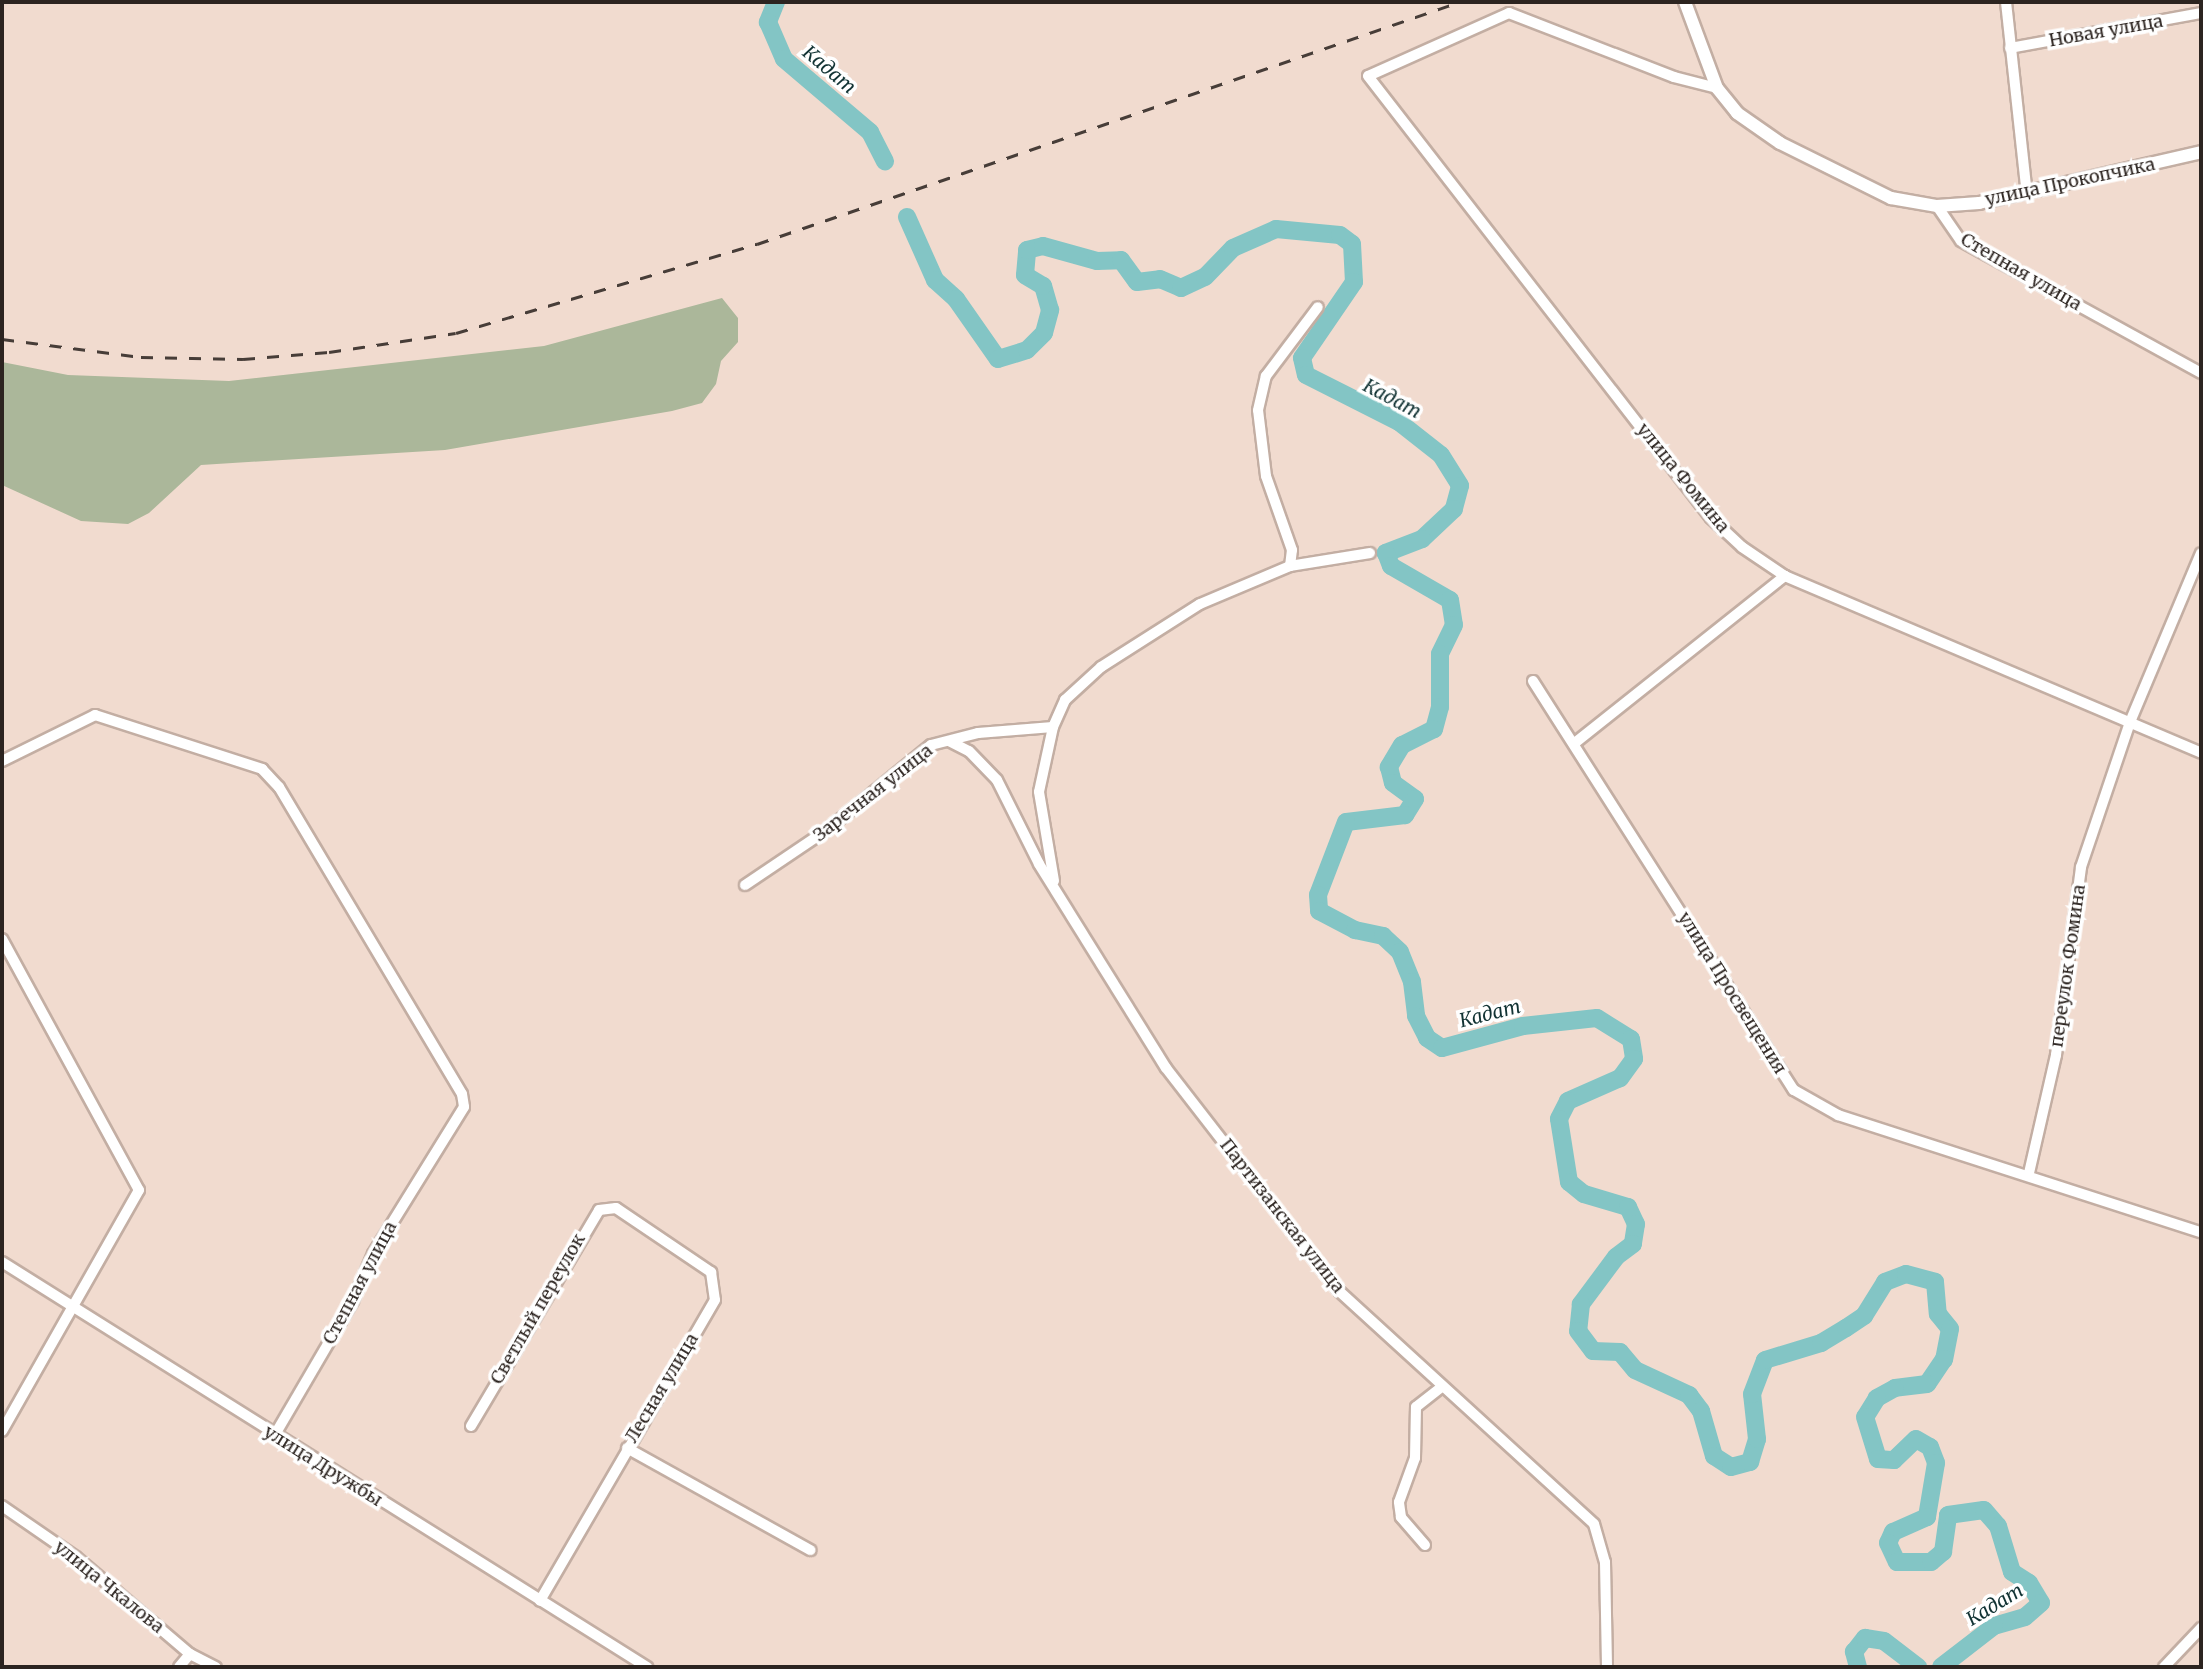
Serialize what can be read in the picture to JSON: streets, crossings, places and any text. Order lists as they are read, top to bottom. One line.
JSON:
{"streets":{"street":["Новая улица","улица Прокопчика","Степная улица","улица Фомина","Заречная улица","переулок Фомина","улица Просвещения","Партизанская улица","Светлый переулок","Лесная улица","улица Дружбы","улица Чкалова"]},"crossings":[["улица Прокопчика","Степная улица"],["Степная улица","улица Дружбы"],["улица Фомина","переулок Фомина"],["Заречная улица","Партизанская улица"],["переулок Фомина","улица Просвещения"],["Светлый переулок","Лесная улица"],["Лесная улица","улица Дружбы"]],"water":["Кадат"]}
